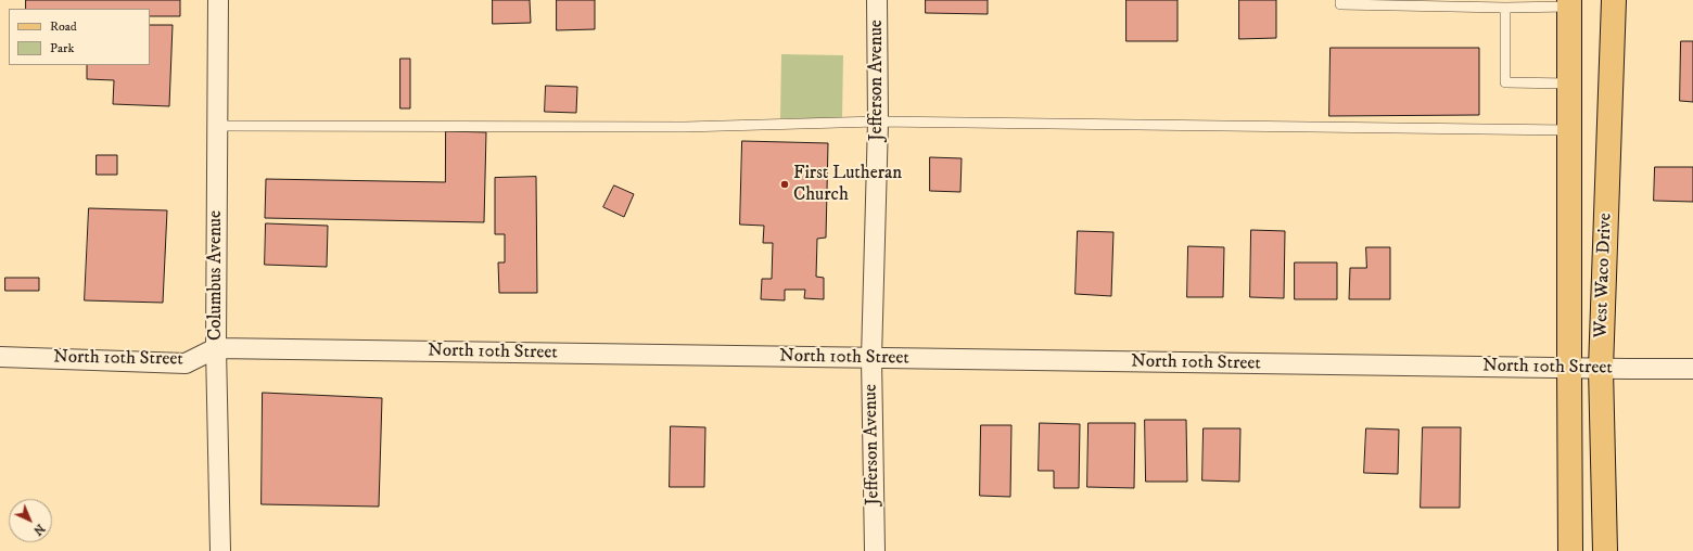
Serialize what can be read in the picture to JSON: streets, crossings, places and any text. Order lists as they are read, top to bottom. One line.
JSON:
{"streets":{"main road":["West Waco Drive"],"street":["Jefferson Avenue","Columbus Avenue","North 10th Street"]},"crossings":[["Jefferson Avenue","North 10th Street"],["Columbus Avenue","North 10th Street"],["West Waco Drive","North 10th Street"]],"places":["First Lutheran Church"],"legend":["Road","Park"],"north":"bottom right"}
